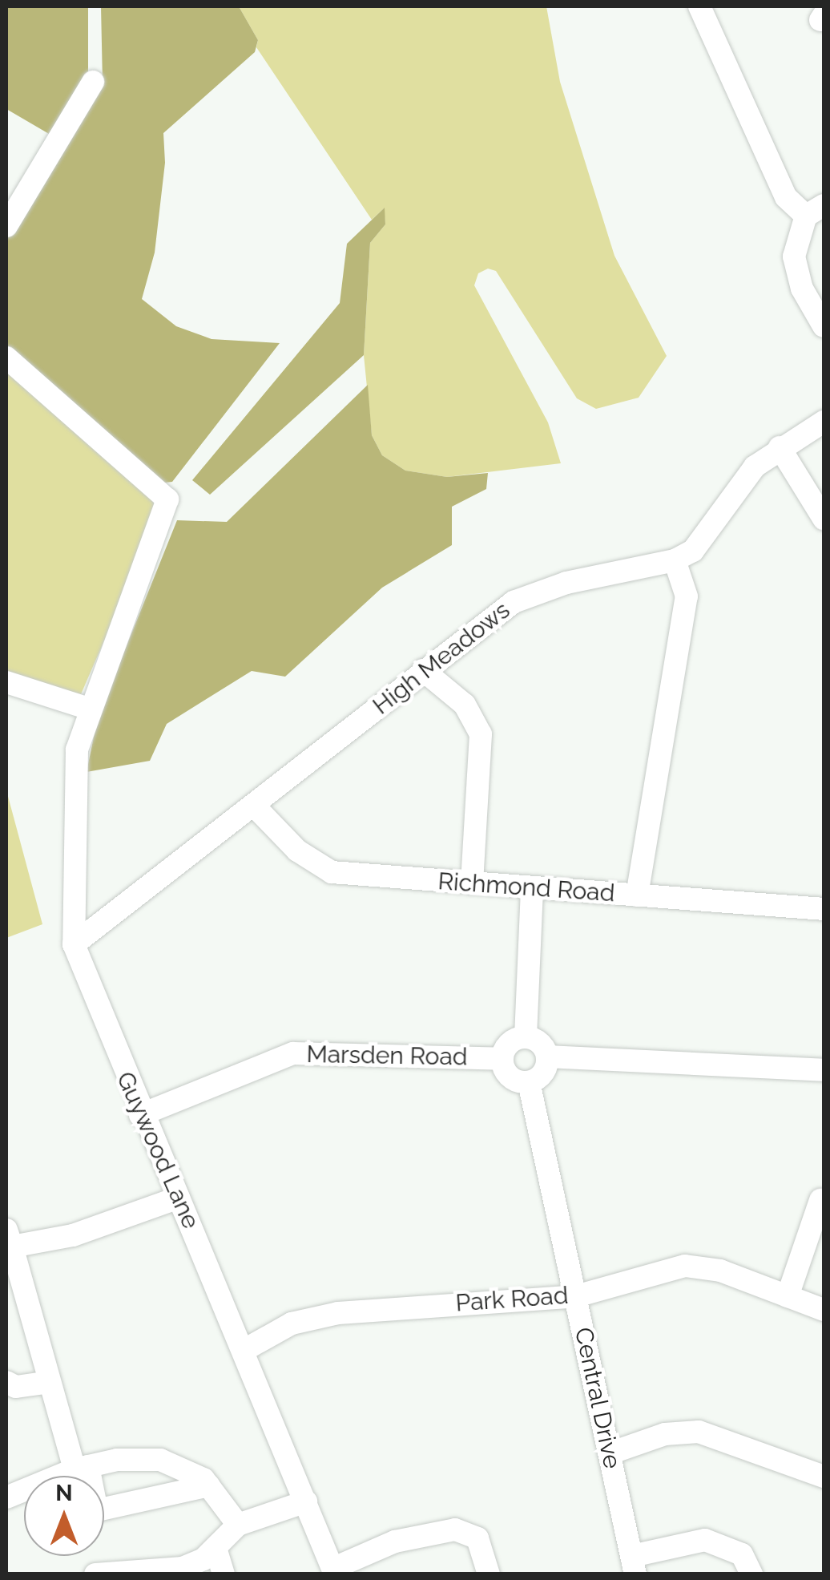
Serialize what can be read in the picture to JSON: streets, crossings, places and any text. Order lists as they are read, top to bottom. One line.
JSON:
{"streets":{"street":["High Meadows","Richmond Road","Marsden Road","Guywood Lane","Park Road","Central Drive"]},"crossings":[["High Meadows","Richmond Road"],["High Meadows","Guywood Lane"],["Marsden Road","Guywood Lane"],["Marsden Road","Central Drive"],["Guywood Lane","Park Road"],["Park Road","Central Drive"]],"north":"top"}
